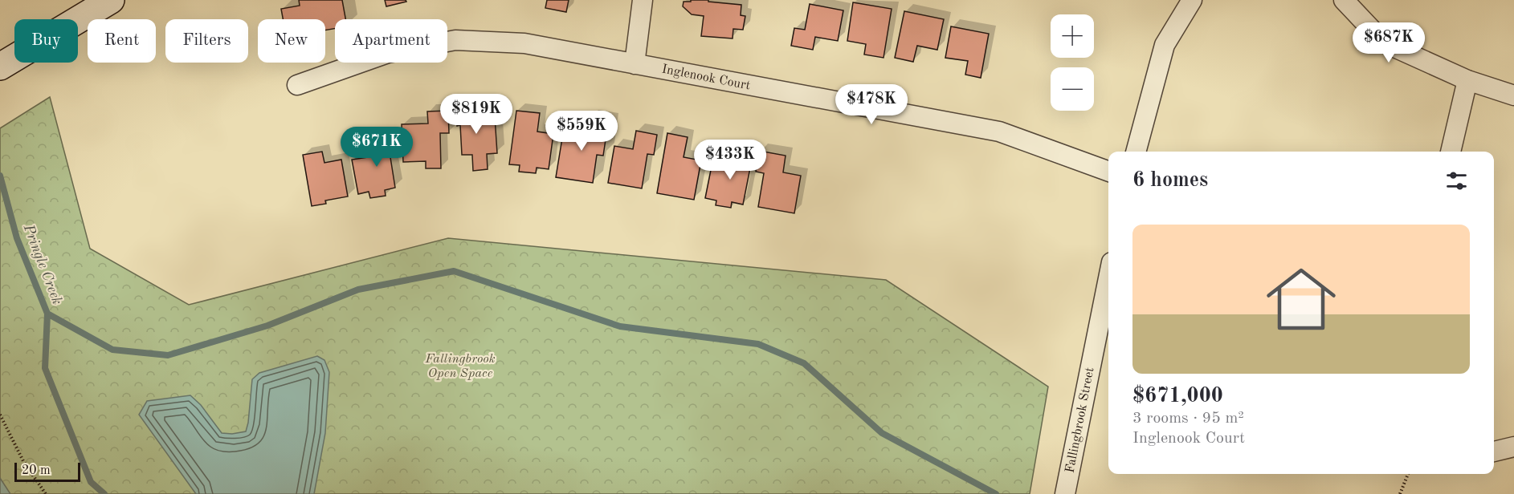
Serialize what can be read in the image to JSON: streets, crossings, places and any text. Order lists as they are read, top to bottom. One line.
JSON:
{"streets":{"street":["Inglenook Court","Fallingbrook Street"]},"water":["Pringle Creek"],"parks":["Fallingbrook Open Space"],"scale_bar":"20 m","page":{"map_buttons":["+","−"],"chip":["Buy","Rent","Filters","New","Apartment"],"price":["$687K","$478K","$819K","$559K","$671K","$433K"],"heading":"6 homes","list":[{"name":"$671,000","note":"3 rooms · 95 m² · Inglenook Court"}],"scale":"20 m"}}
